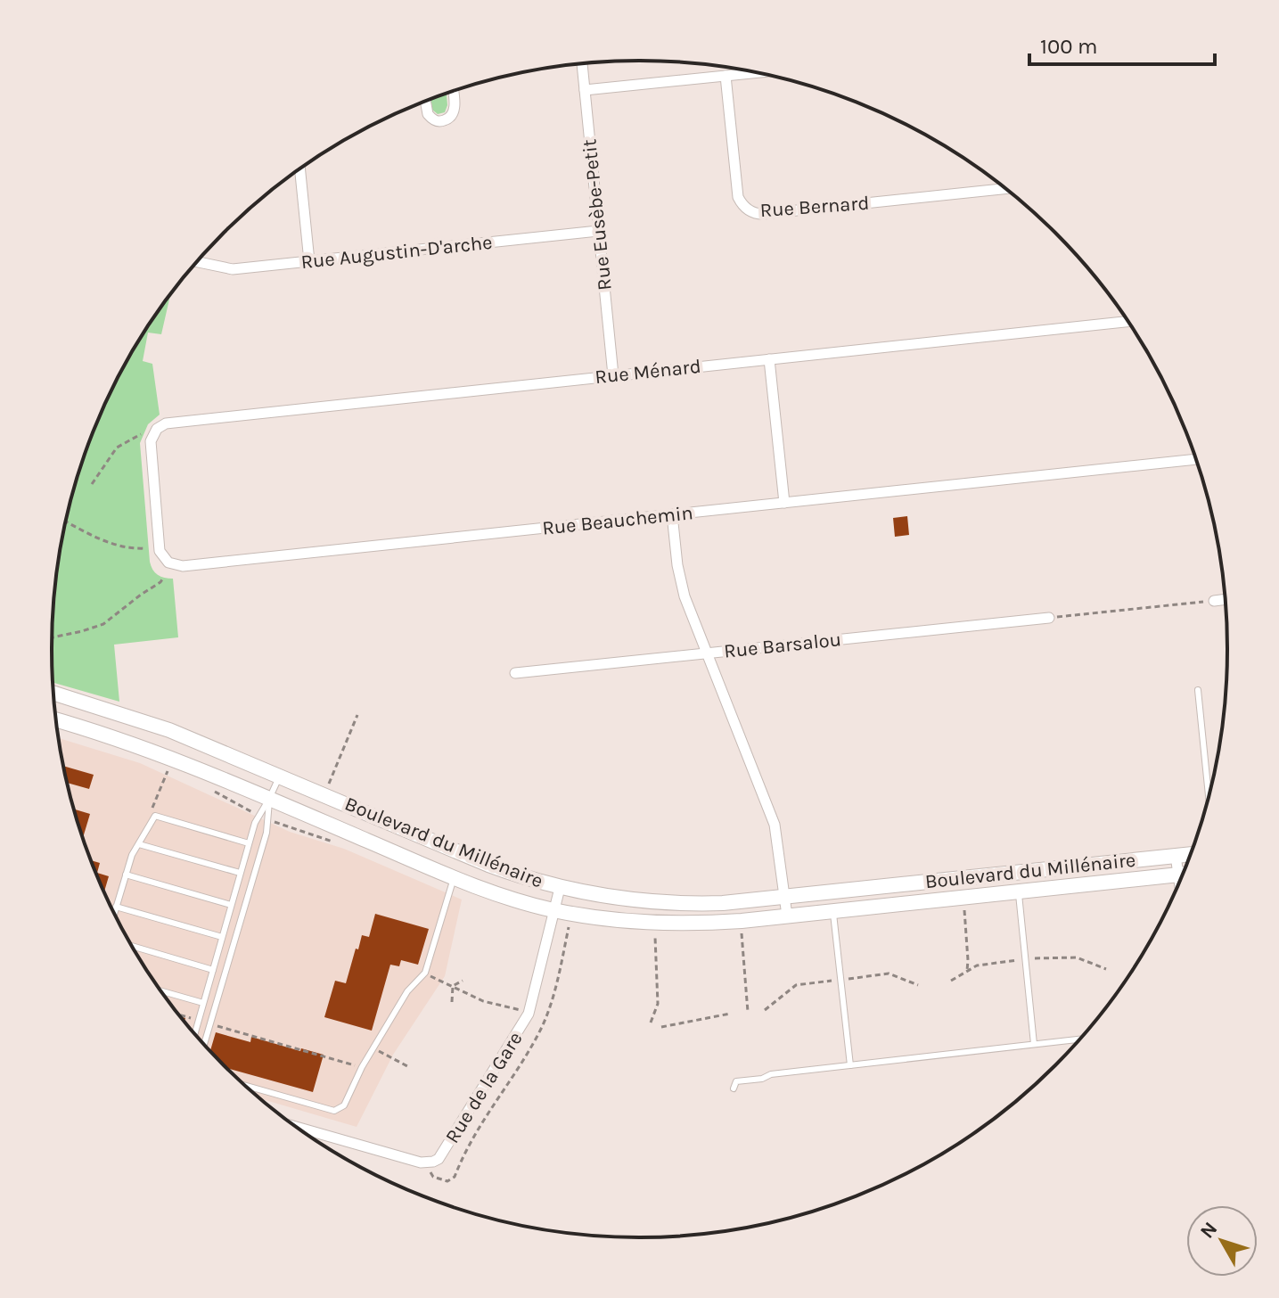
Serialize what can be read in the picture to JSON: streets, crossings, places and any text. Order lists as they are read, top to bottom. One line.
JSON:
{"streets":{"street":["Rue Bernard","Rue Eusèbe-Petit","Rue Augustin-D'arche","Rue Ménard","Rue Beauchemin","Rue Barsalou","Boulevard du Millénaire","Rue de la Gare"]},"crossings":[["Rue Eusèbe-Petit","Rue Augustin-D'arche"],["Rue Eusèbe-Petit","Rue Ménard"],["Rue Ménard","Rue Beauchemin"],["Boulevard du Millénaire","Rue de la Gare"]],"scale_bar":"100 m","north":"top left"}
